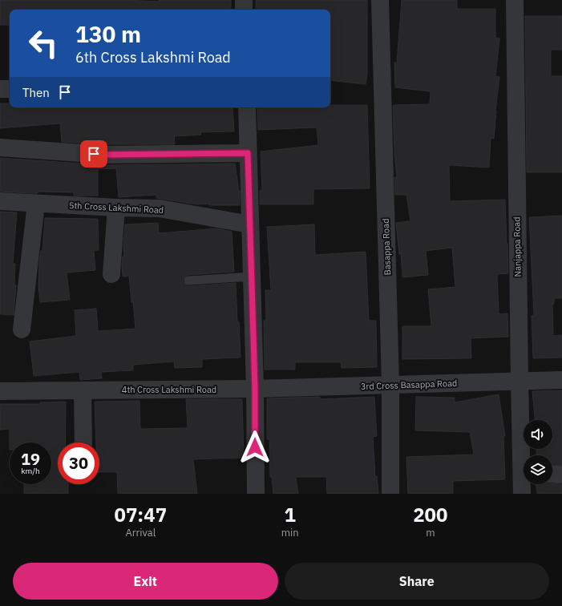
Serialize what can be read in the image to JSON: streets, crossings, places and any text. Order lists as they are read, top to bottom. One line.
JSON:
{"streets":{"street":["5th Cross Lakshmi Road","Basappa Road","Nanjappa Road","3rd Cross Basappa Road","4th Cross Lakshmi Road"]},"crossings":[["Basappa Road","3rd Cross Basappa Road"],["Nanjappa Road","3rd Cross Basappa Road"],["3rd Cross Basappa Road","4th Cross Lakshmi Road"]],"page":{"turn":["130 m","6th Cross Lakshmi Road"],"then":"Then","speed":"19 km/h","limit":"30","eta":["07:47","Arrival","1","min","200","m"],"buttons":["Exit","Share"]}}
